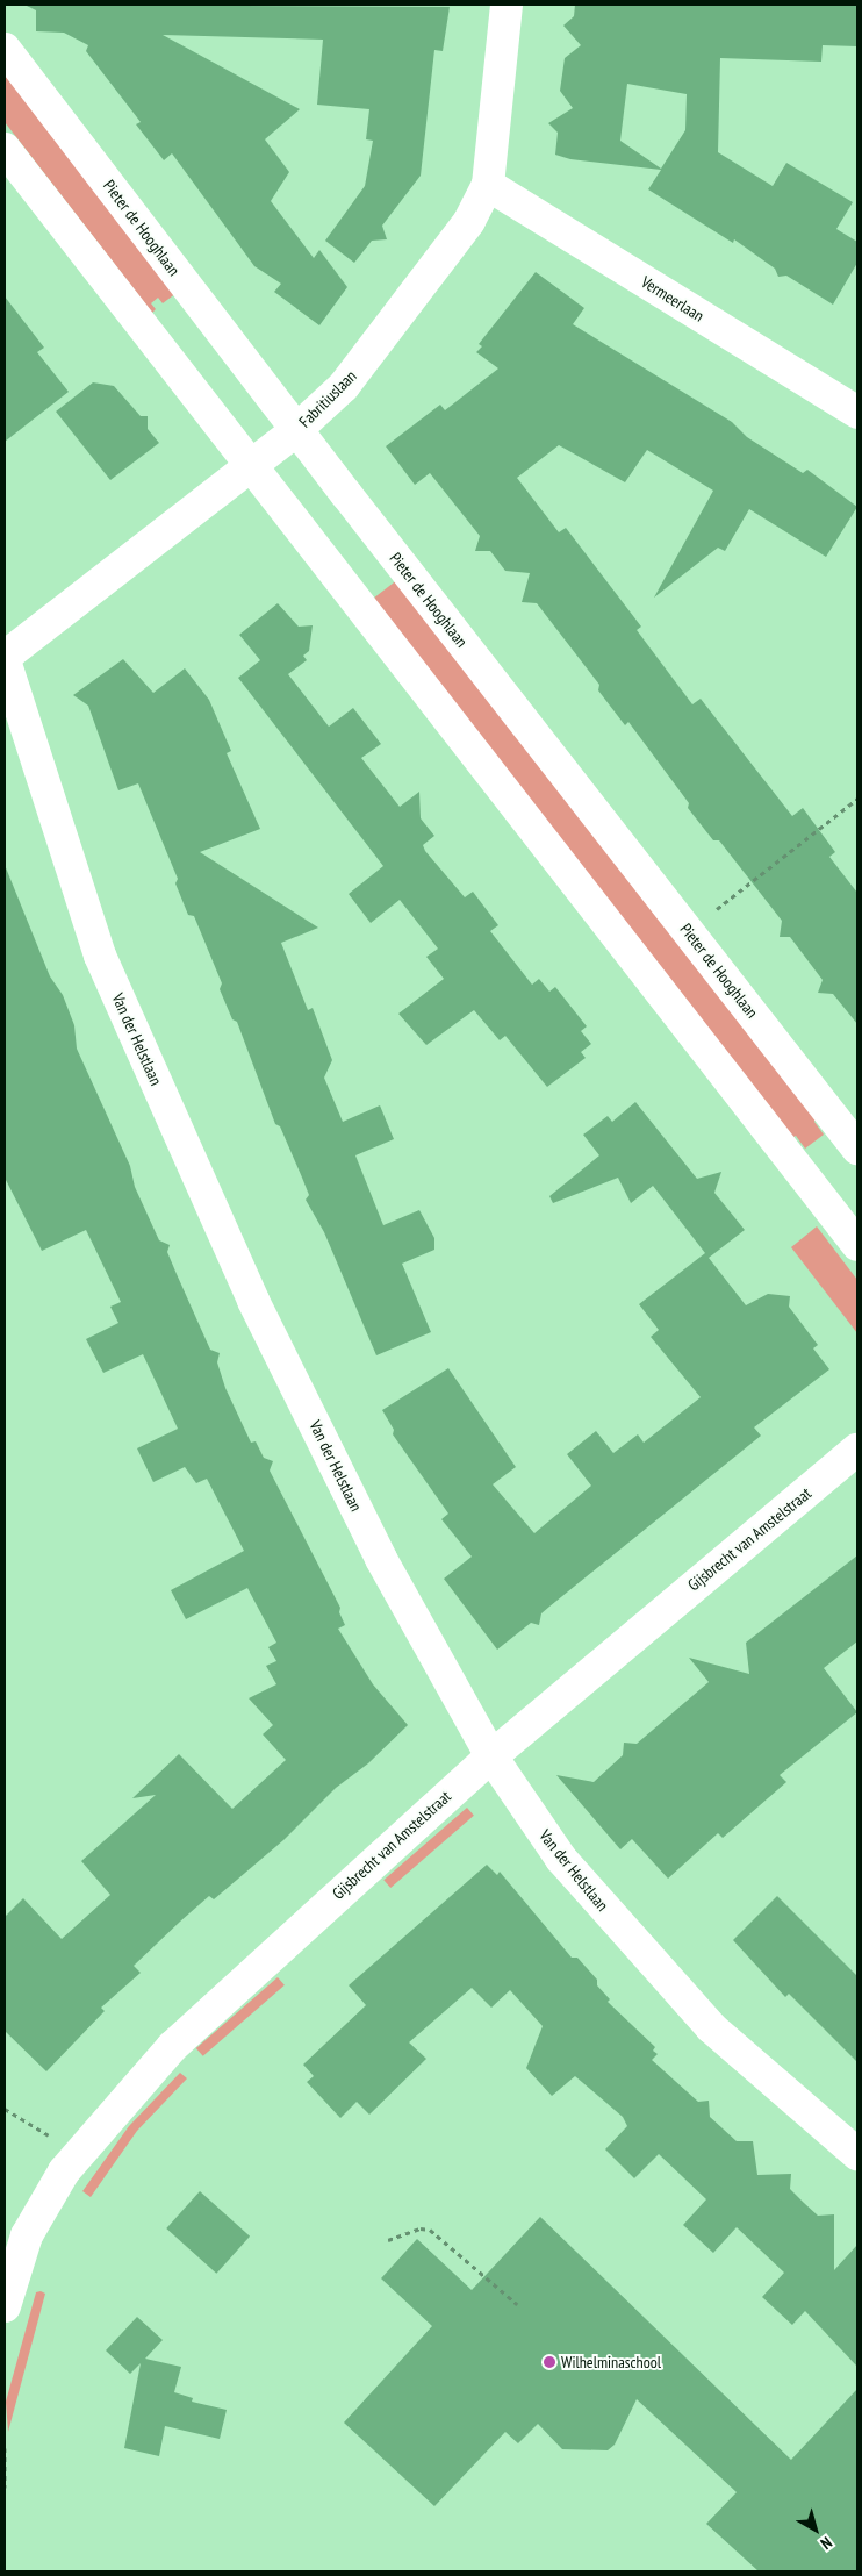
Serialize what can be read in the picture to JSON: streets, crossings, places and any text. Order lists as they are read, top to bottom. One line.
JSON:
{"streets":{"street":["Pieter de Hooghlaan","Vermeerlaan","Fabritiuslaan","Van der Helstlaan","Gijsbrecht van Amstelstraat"]},"crossings":[["Pieter de Hooghlaan","Fabritiuslaan"],["Vermeerlaan","Fabritiuslaan"],["Fabritiuslaan","Van der Helstlaan"],["Van der Helstlaan","Gijsbrecht van Amstelstraat"]],"places":["Wilhelminaschool"],"north":"bottom right"}
